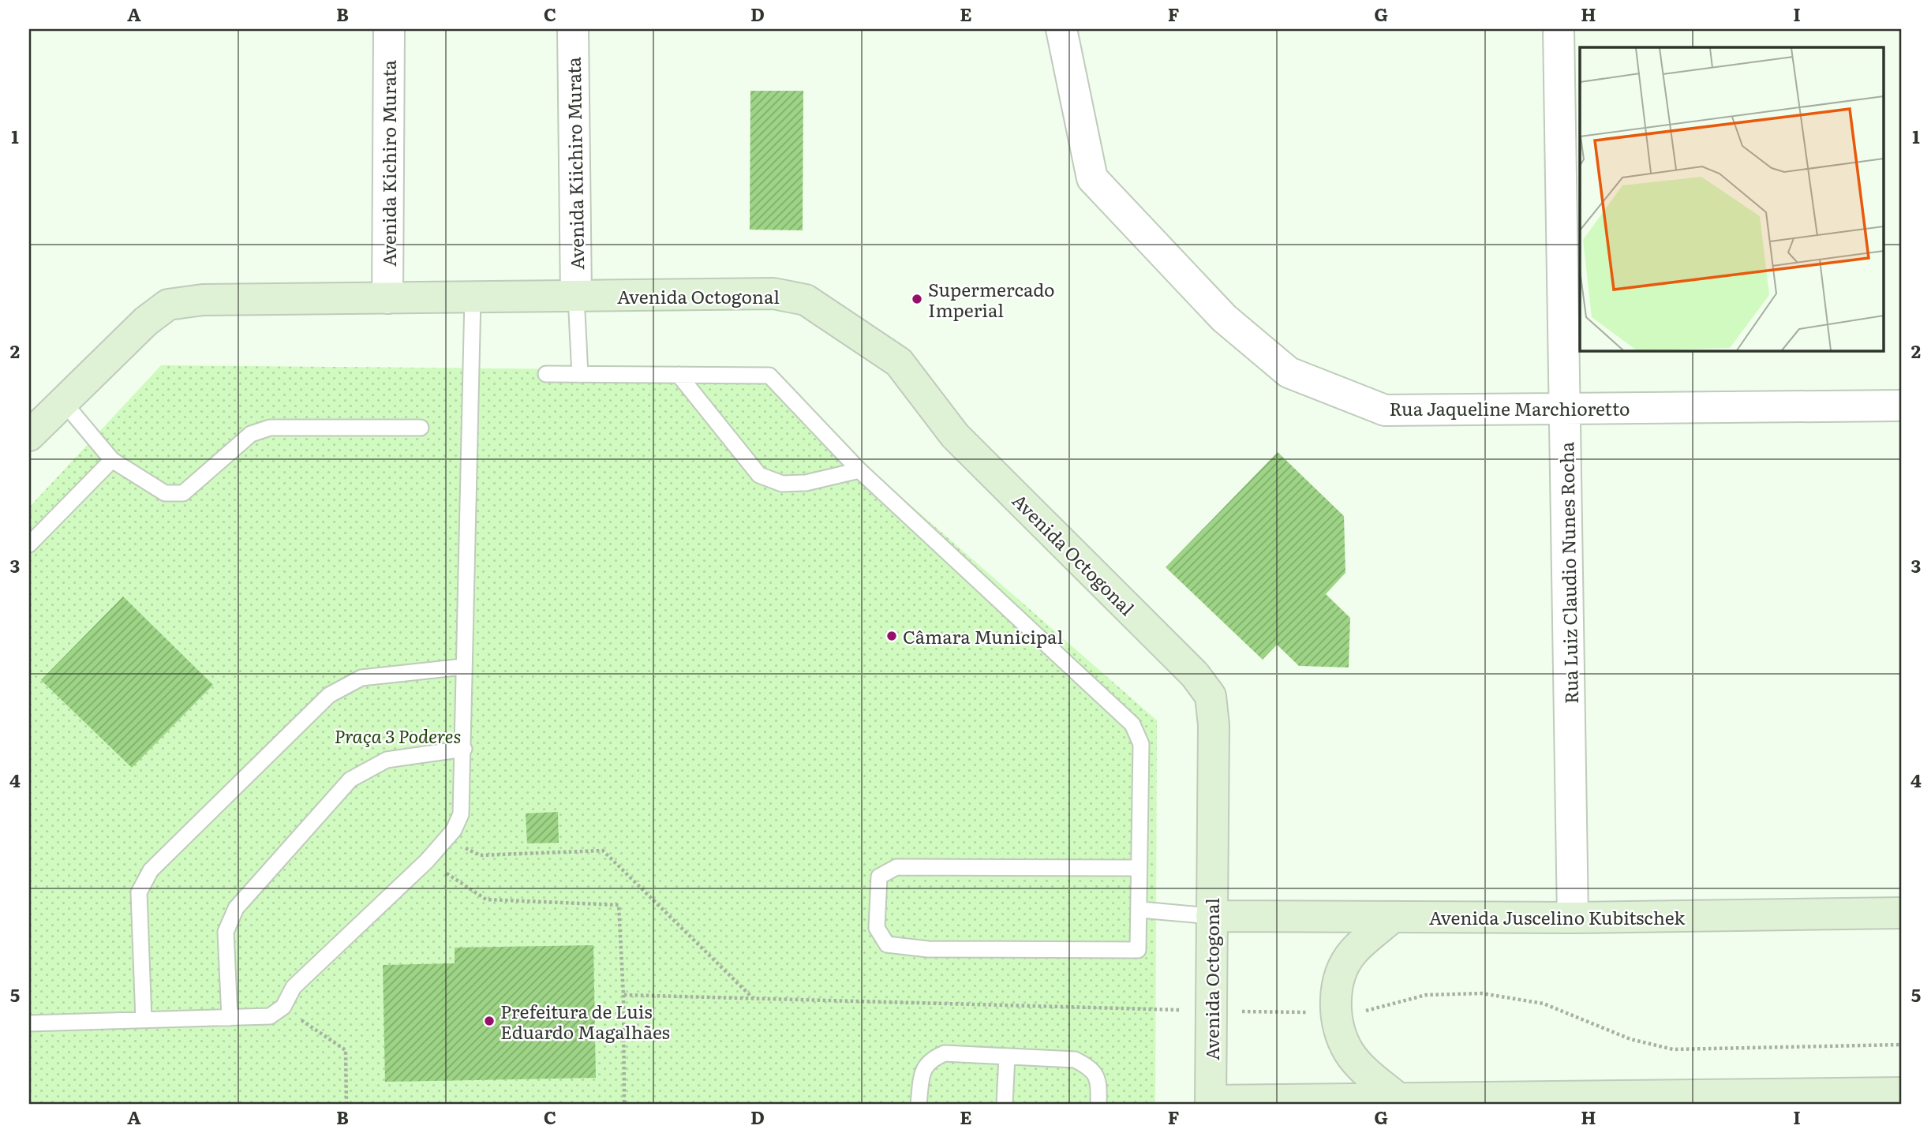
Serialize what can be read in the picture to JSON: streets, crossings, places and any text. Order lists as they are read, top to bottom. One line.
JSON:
{"streets":{"main road":["Avenida Octogonal","Avenida Juscelino Kubitschek"],"street":["Avenida Kichiro Murata","Avenida Kiichiro Murata","Rua Jaqueline Marchioretto","Rua Luiz Claudio Nunes Rocha"]},"crossings":[["Avenida Kichiro Murata","Avenida Octogonal"],["Avenida Kiichiro Murata","Avenida Octogonal"],["Avenida Octogonal","Avenida Juscelino Kubitschek"],["Rua Jaqueline Marchioretto","Rua Luiz Claudio Nunes Rocha"],["Rua Luiz Claudio Nunes Rocha","Avenida Juscelino Kubitschek"]],"parks":["Praça 3 Poderes"],"places":["Supermercado Imperial","Câmara Municipal","Prefeitura de Luis Eduardo Magalhães"],"grid":{"columns":["A","B","C","D","E","F","G","H","I"],"rows":["1","2","3","4","5"]}}
